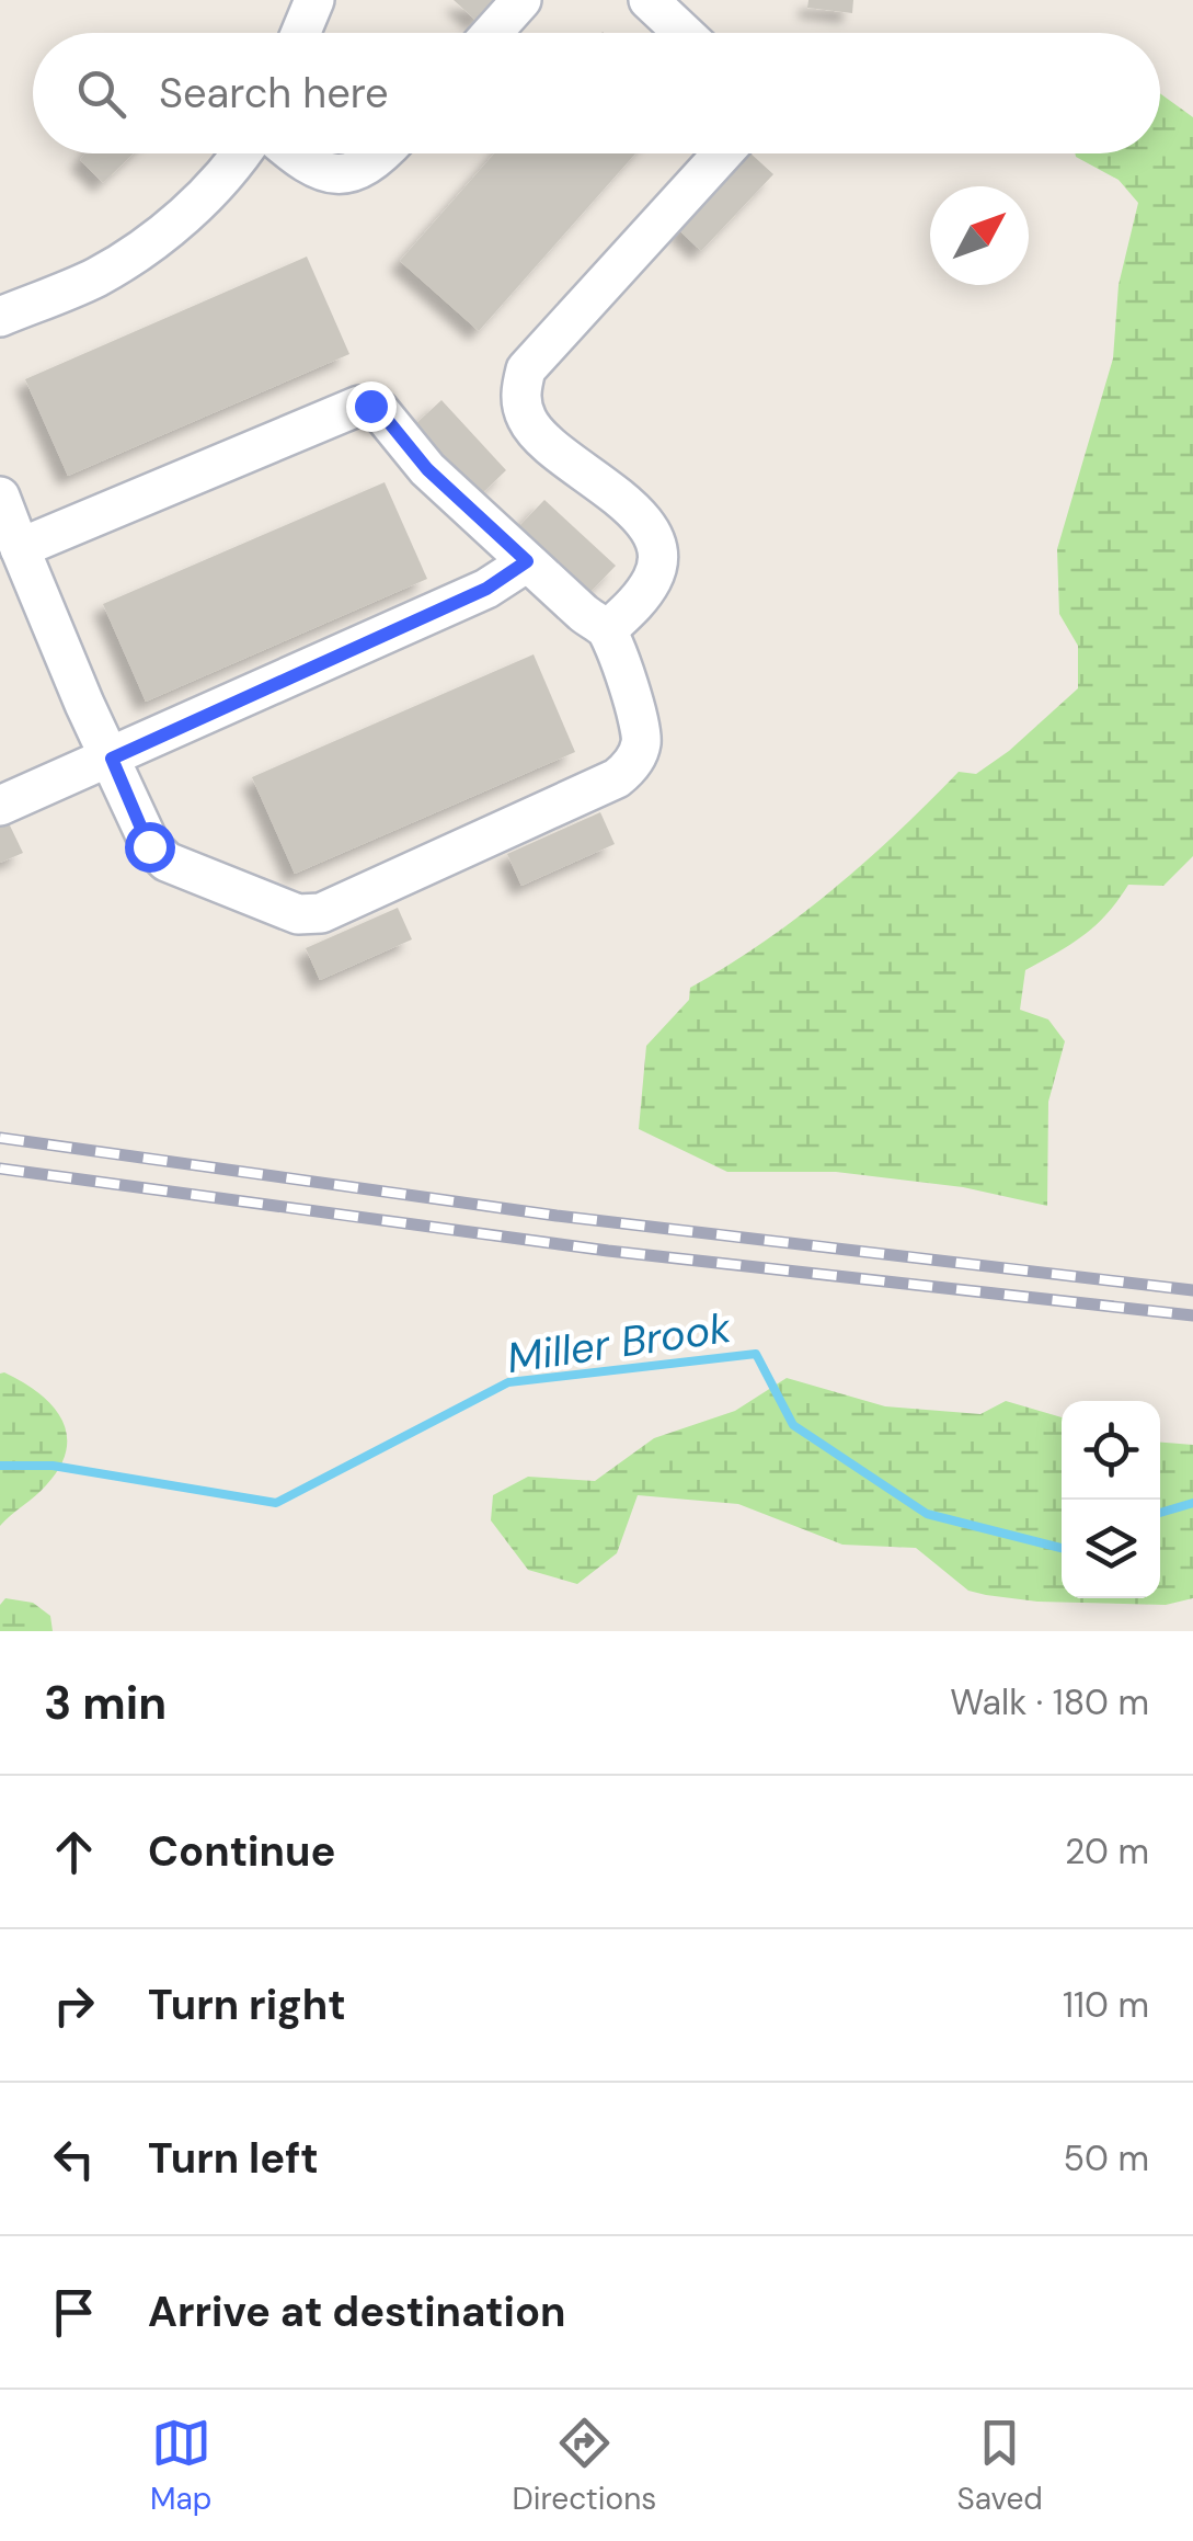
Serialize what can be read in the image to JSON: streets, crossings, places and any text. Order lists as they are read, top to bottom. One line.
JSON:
{"water":["Miller Brook"],"north":"top right","page":{"search":"Search here","heading":["3 min","Walk · 180 m"],"list":[["Continue","20 m"],["Turn right","110 m"],["Turn left","50 m"],"Arrive at destination"],"nav":["Map","Directions","Saved"]}}
